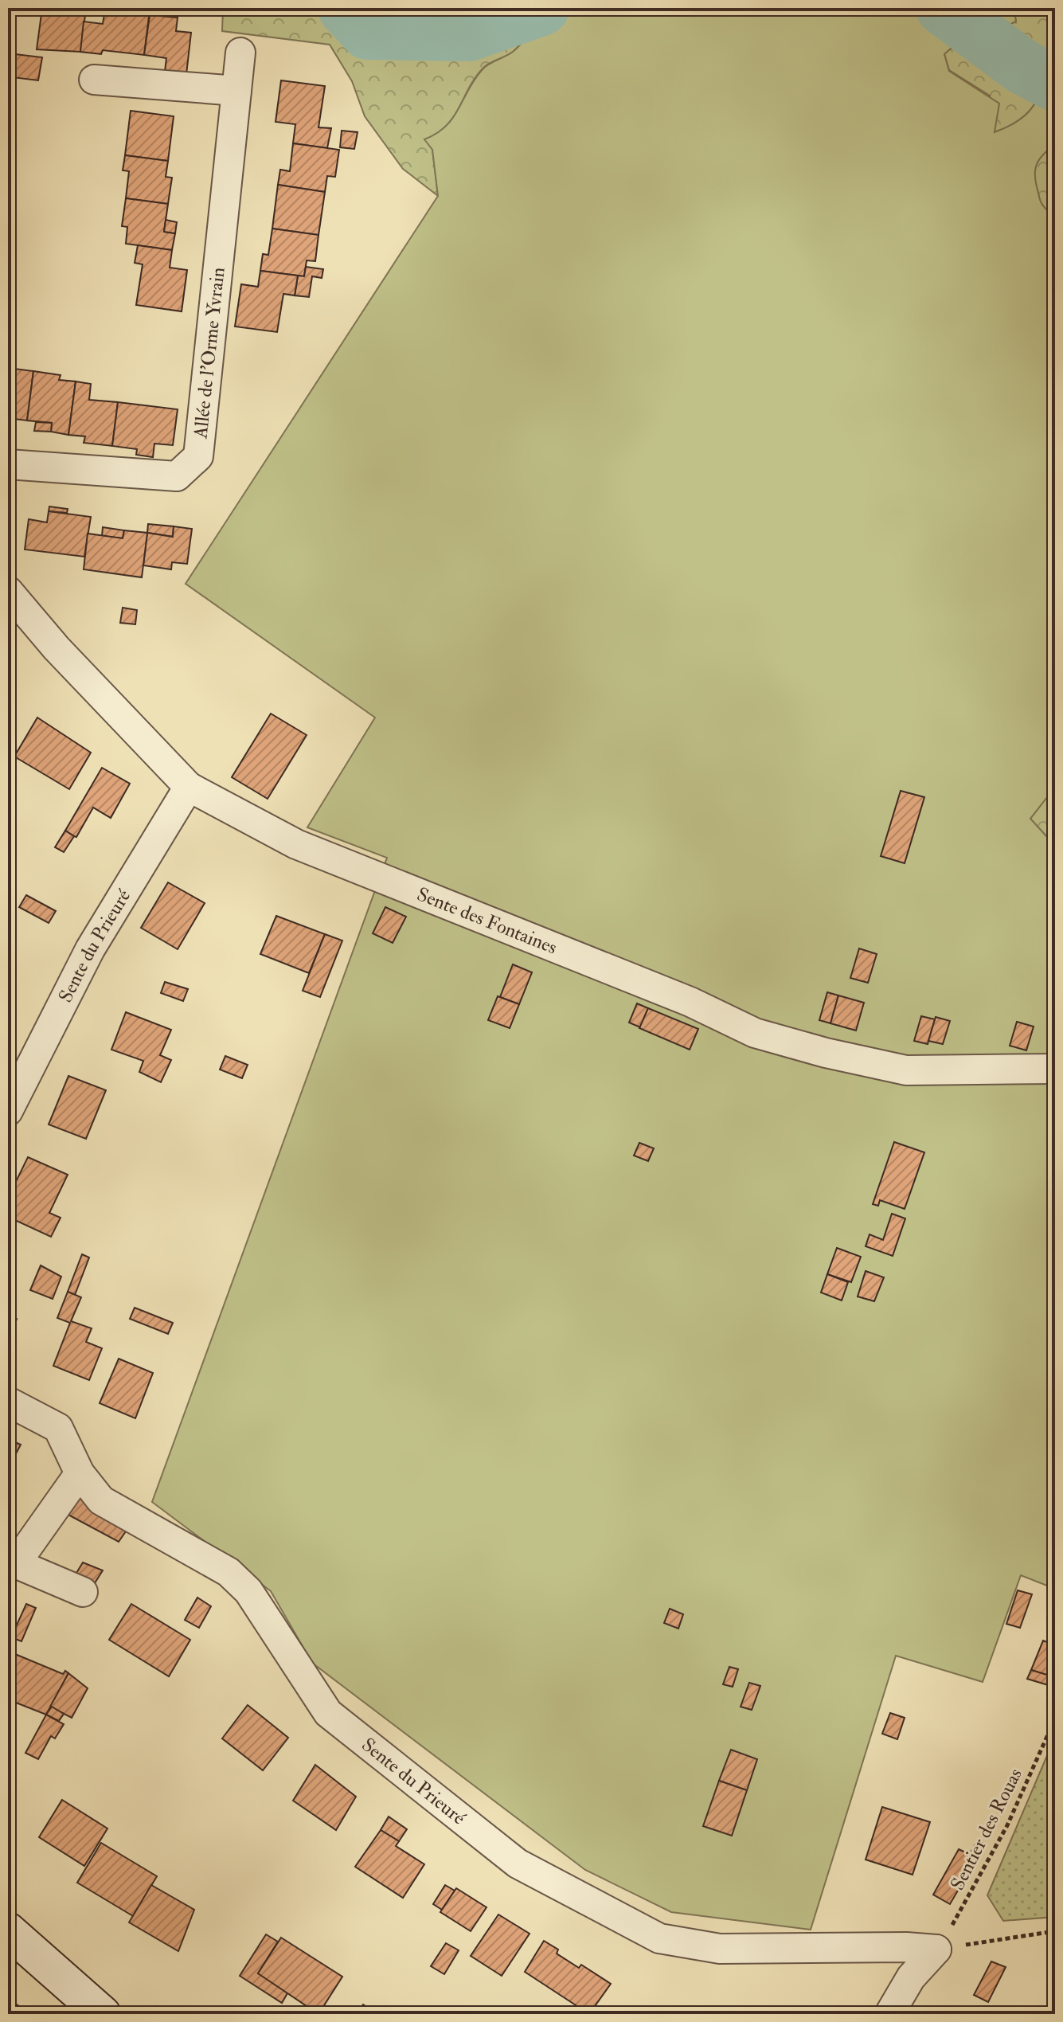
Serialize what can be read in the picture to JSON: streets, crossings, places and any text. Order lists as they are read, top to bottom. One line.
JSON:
{"streets":{"street":["Allée de l'Orme Yvrain","Sente des Fontaines","Sente du Prieuré"],"path":["Sentier des Rouas"]},"crossings":[["Sente des Fontaines","Sente du Prieuré"],["Sente du Prieuré","Sentier des Rouas"]]}
